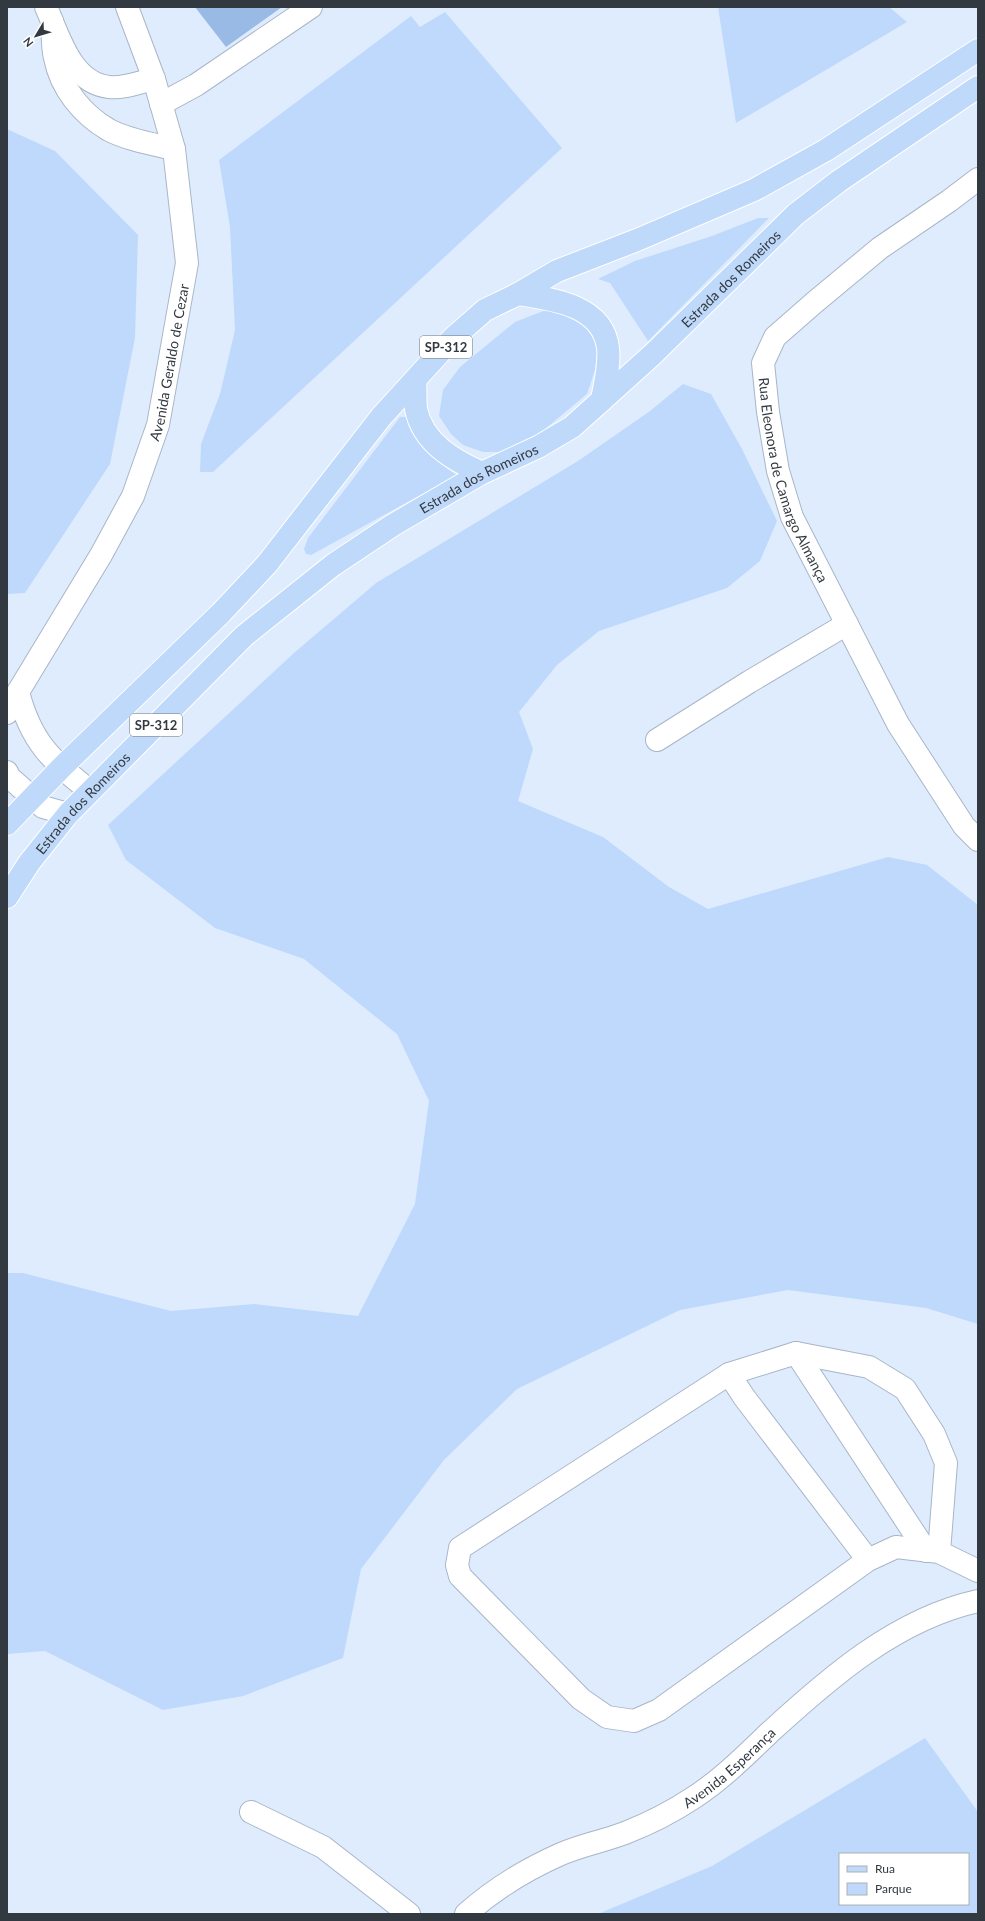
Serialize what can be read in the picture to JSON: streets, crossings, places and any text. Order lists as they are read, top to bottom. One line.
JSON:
{"streets":{"main road":["Estrada dos Romeiros","SP-312"],"street":["Avenida Geraldo de Cezar","Rua Eleonora de Camargo Almança","Avenida Esperança"]},"legend":["Rua","Parque"],"north":"bottom left"}
